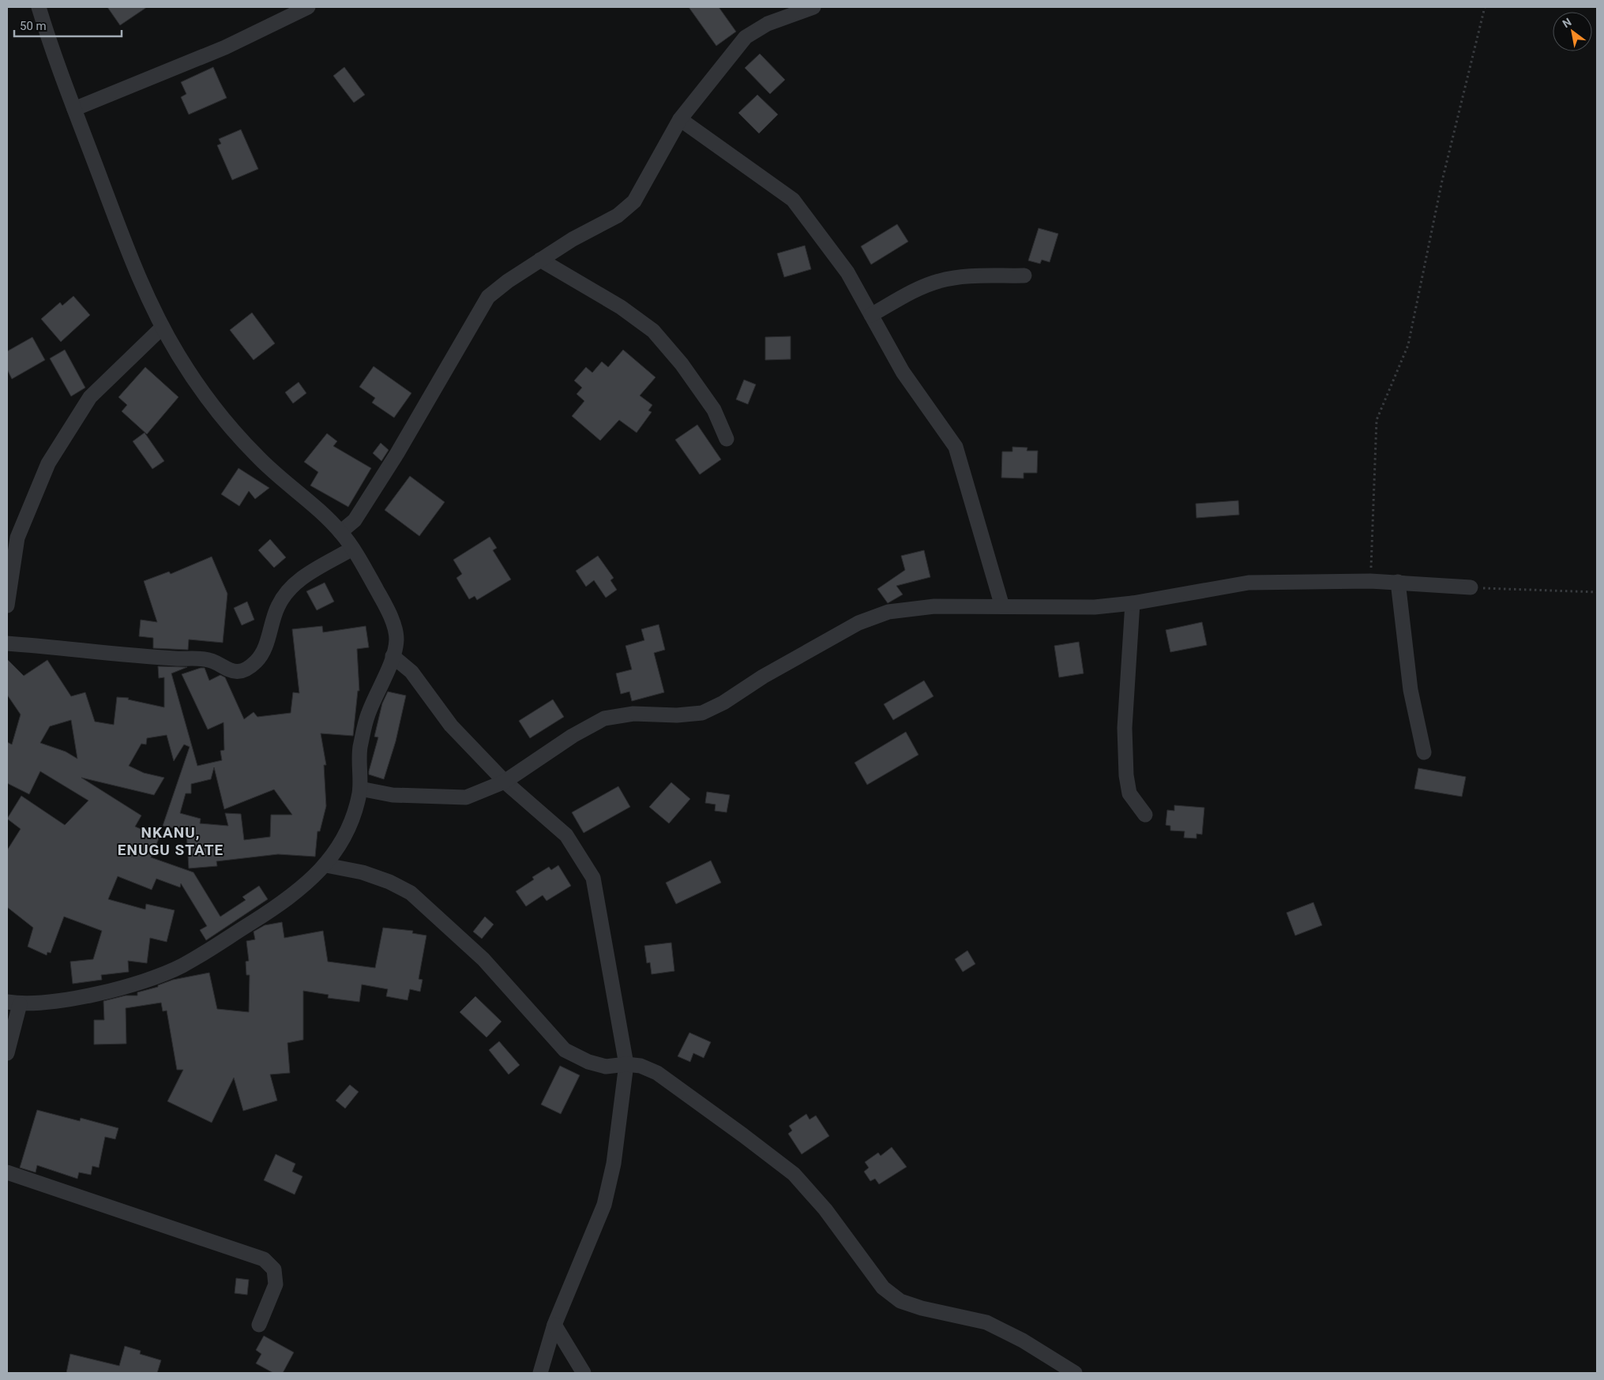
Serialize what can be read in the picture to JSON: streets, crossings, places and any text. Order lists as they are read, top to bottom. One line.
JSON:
{"districts":["NKANU, ENUGU STATE"],"scale_bar":"50 m","north":"top left"}
